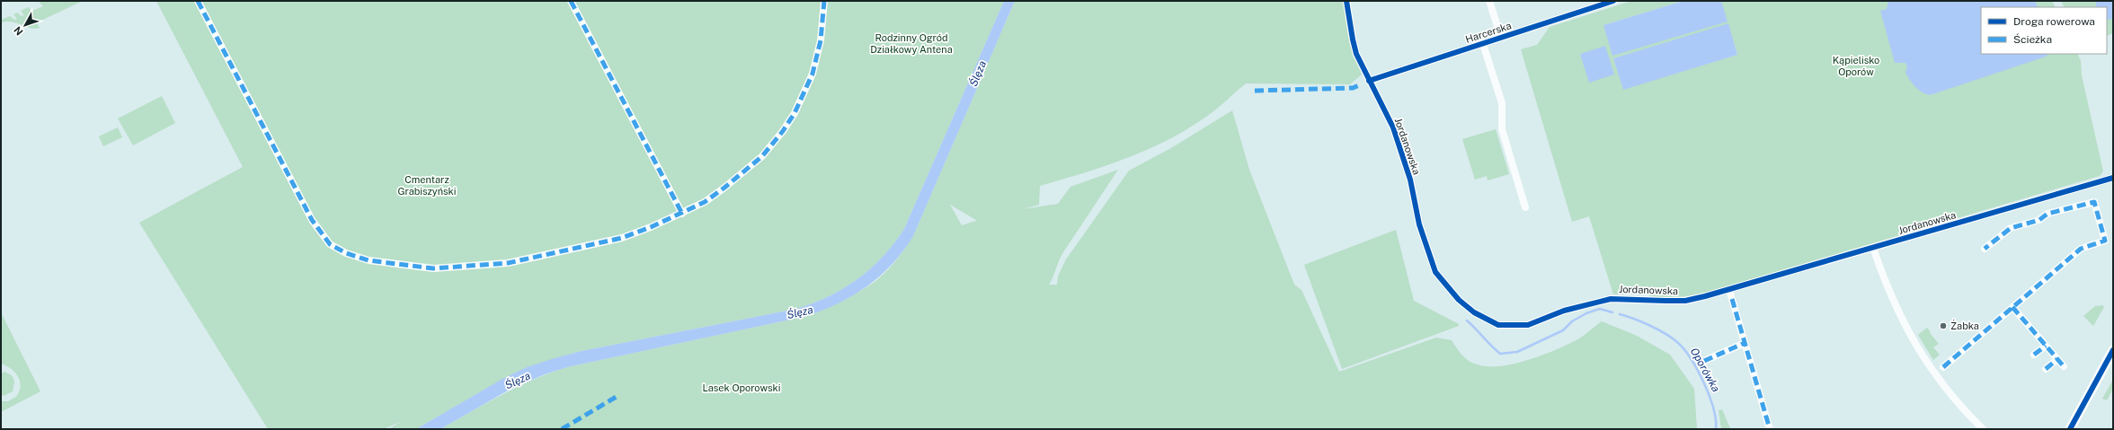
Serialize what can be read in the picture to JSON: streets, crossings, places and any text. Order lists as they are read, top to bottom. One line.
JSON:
{"streets":{"street":["Harcerska","Jordanowska"]},"crossings":[["Harcerska","Jordanowska"]],"water":["Ślęza","Oporówka"],"parks":["Rodzinny Ogród Działkowy Antena","Kąpielisko Oporów","Cmentarz Grabiszyński","Lasek Oporowski"],"places":["Żabka"],"legend":["Droga rowerowa","Ścieżka"],"north":"bottom left"}
